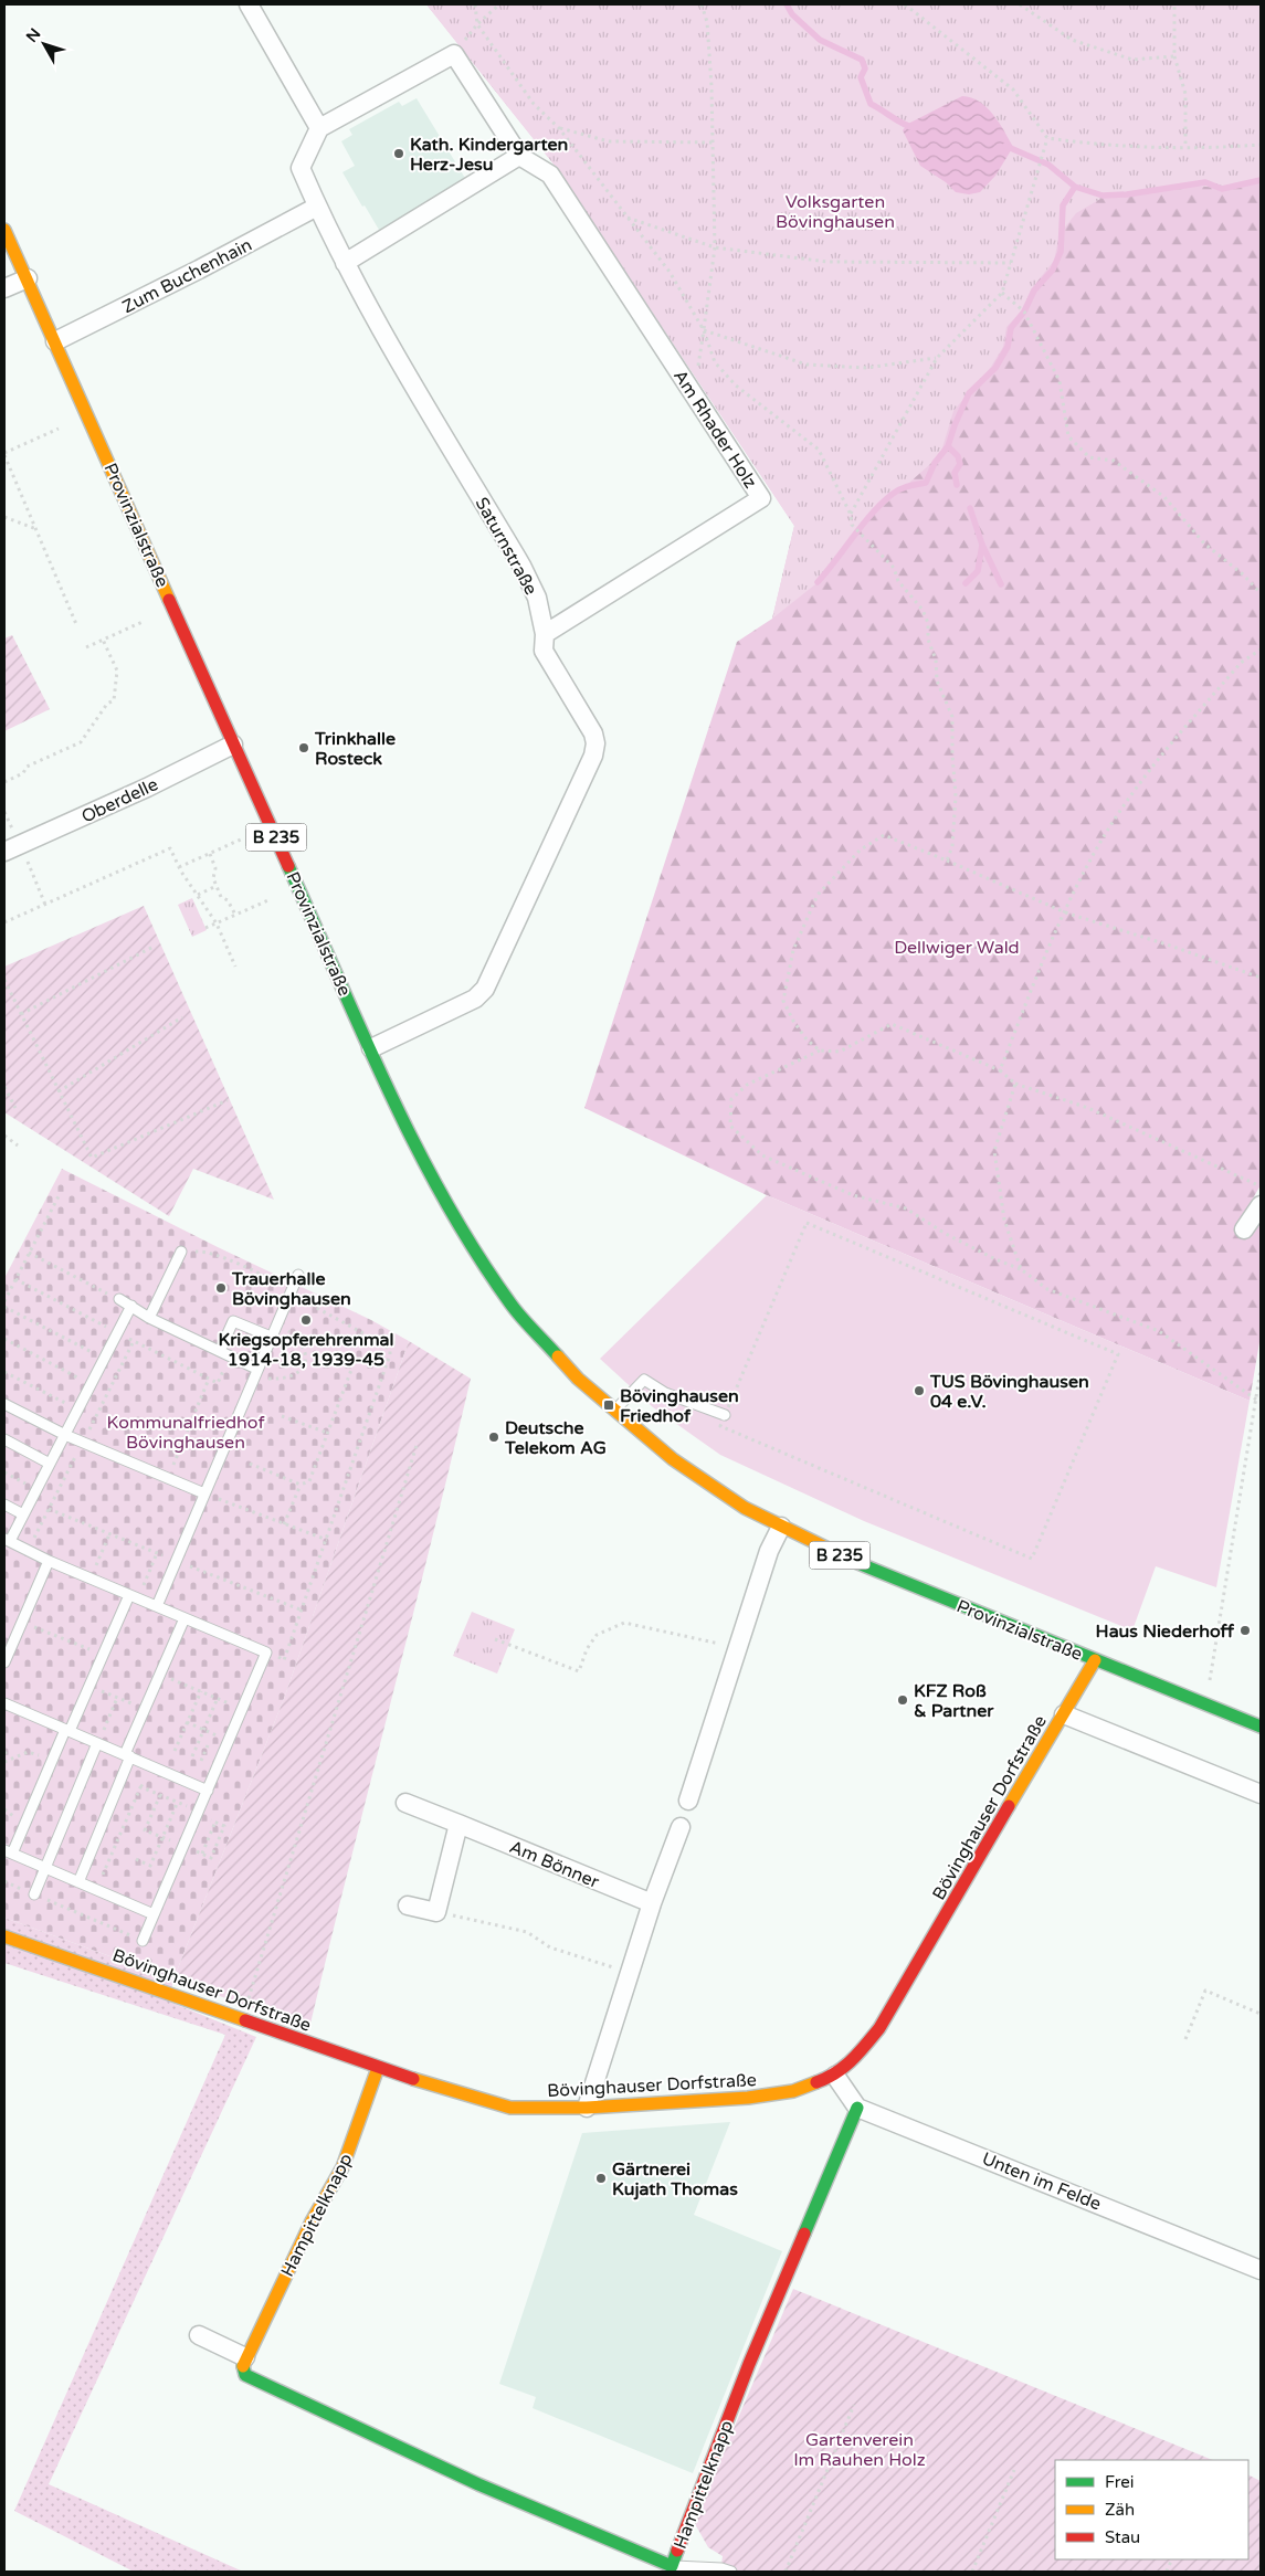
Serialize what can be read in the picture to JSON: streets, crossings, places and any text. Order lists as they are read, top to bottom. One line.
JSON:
{"streets":{"street":["Zum Buchenhain","Am Rhader Holz","Provinzialstraße","Saturnstraße","Oberdelle","B 235","Bövinghauser Dorfstraße","Am Bönner","Unten im Felde","Hampittelknapp"]},"crossings":[["Zum Buchenhain","Provinzialstraße"],["Zum Buchenhain","Saturnstraße"],["Am Rhader Holz","Saturnstraße"],["Provinzialstraße","Saturnstraße"],["Provinzialstraße","Oberdelle"],["Provinzialstraße","Bövinghauser Dorfstraße"],["Bövinghauser Dorfstraße","Hampittelknapp"],["Unten im Felde","Hampittelknapp"]],"parks":["Volksgarten Bövinghausen","Dellwiger Wald","Kommunalfriedhof Bövinghausen","Gartenverein Im Rauhen Holz"],"places":{"other":["Kath. Kindergarten Herz-Jesu","Trinkhalle Rosteck","Trauerhalle Bövinghausen","Kriegsopferehrenmal 1914-18, 1939-45","TUS Bövinghausen 04 e.V.","Deutsche Telekom AG","Haus Niederhoff","KFZ Roß & Partner","Gärtnerei Kujath Thomas"],"transit":["Bövinghausen Friedhof"]},"legend":["Frei","Zäh","Stau"],"north":"top left"}
